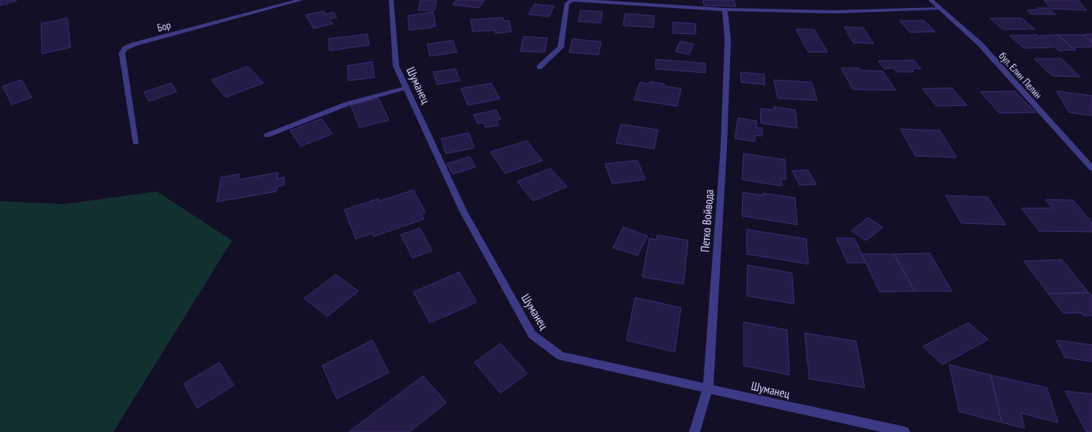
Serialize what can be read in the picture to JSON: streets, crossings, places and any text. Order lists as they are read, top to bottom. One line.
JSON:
{"streets":{"street":["Бор","бул. Елин Пелин","Шуманец","Петко Войвода"]},"crossings":[["Шуманец","Петко Войвода"]]}
